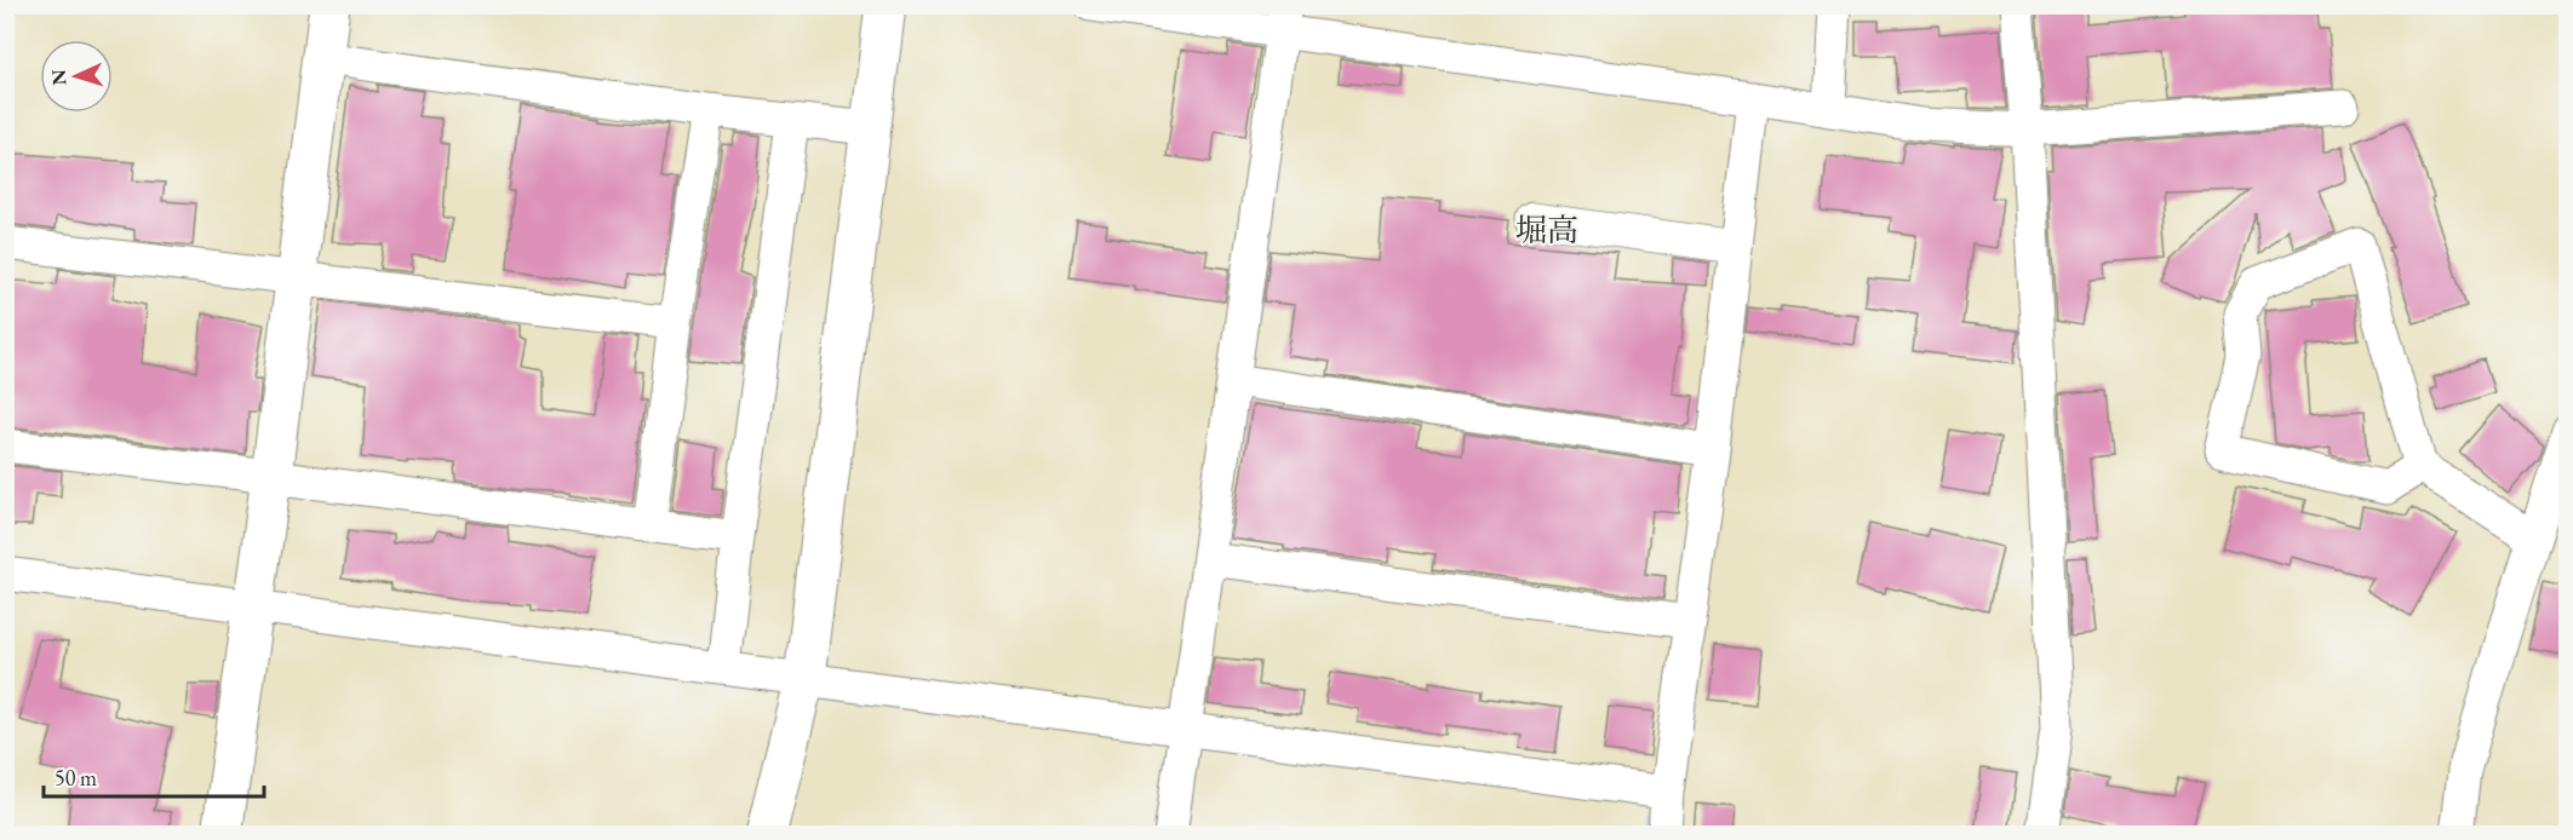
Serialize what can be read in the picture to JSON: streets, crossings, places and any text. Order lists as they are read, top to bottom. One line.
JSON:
{"districts":["堀高"],"scale_bar":"50 m","north":"left"}
